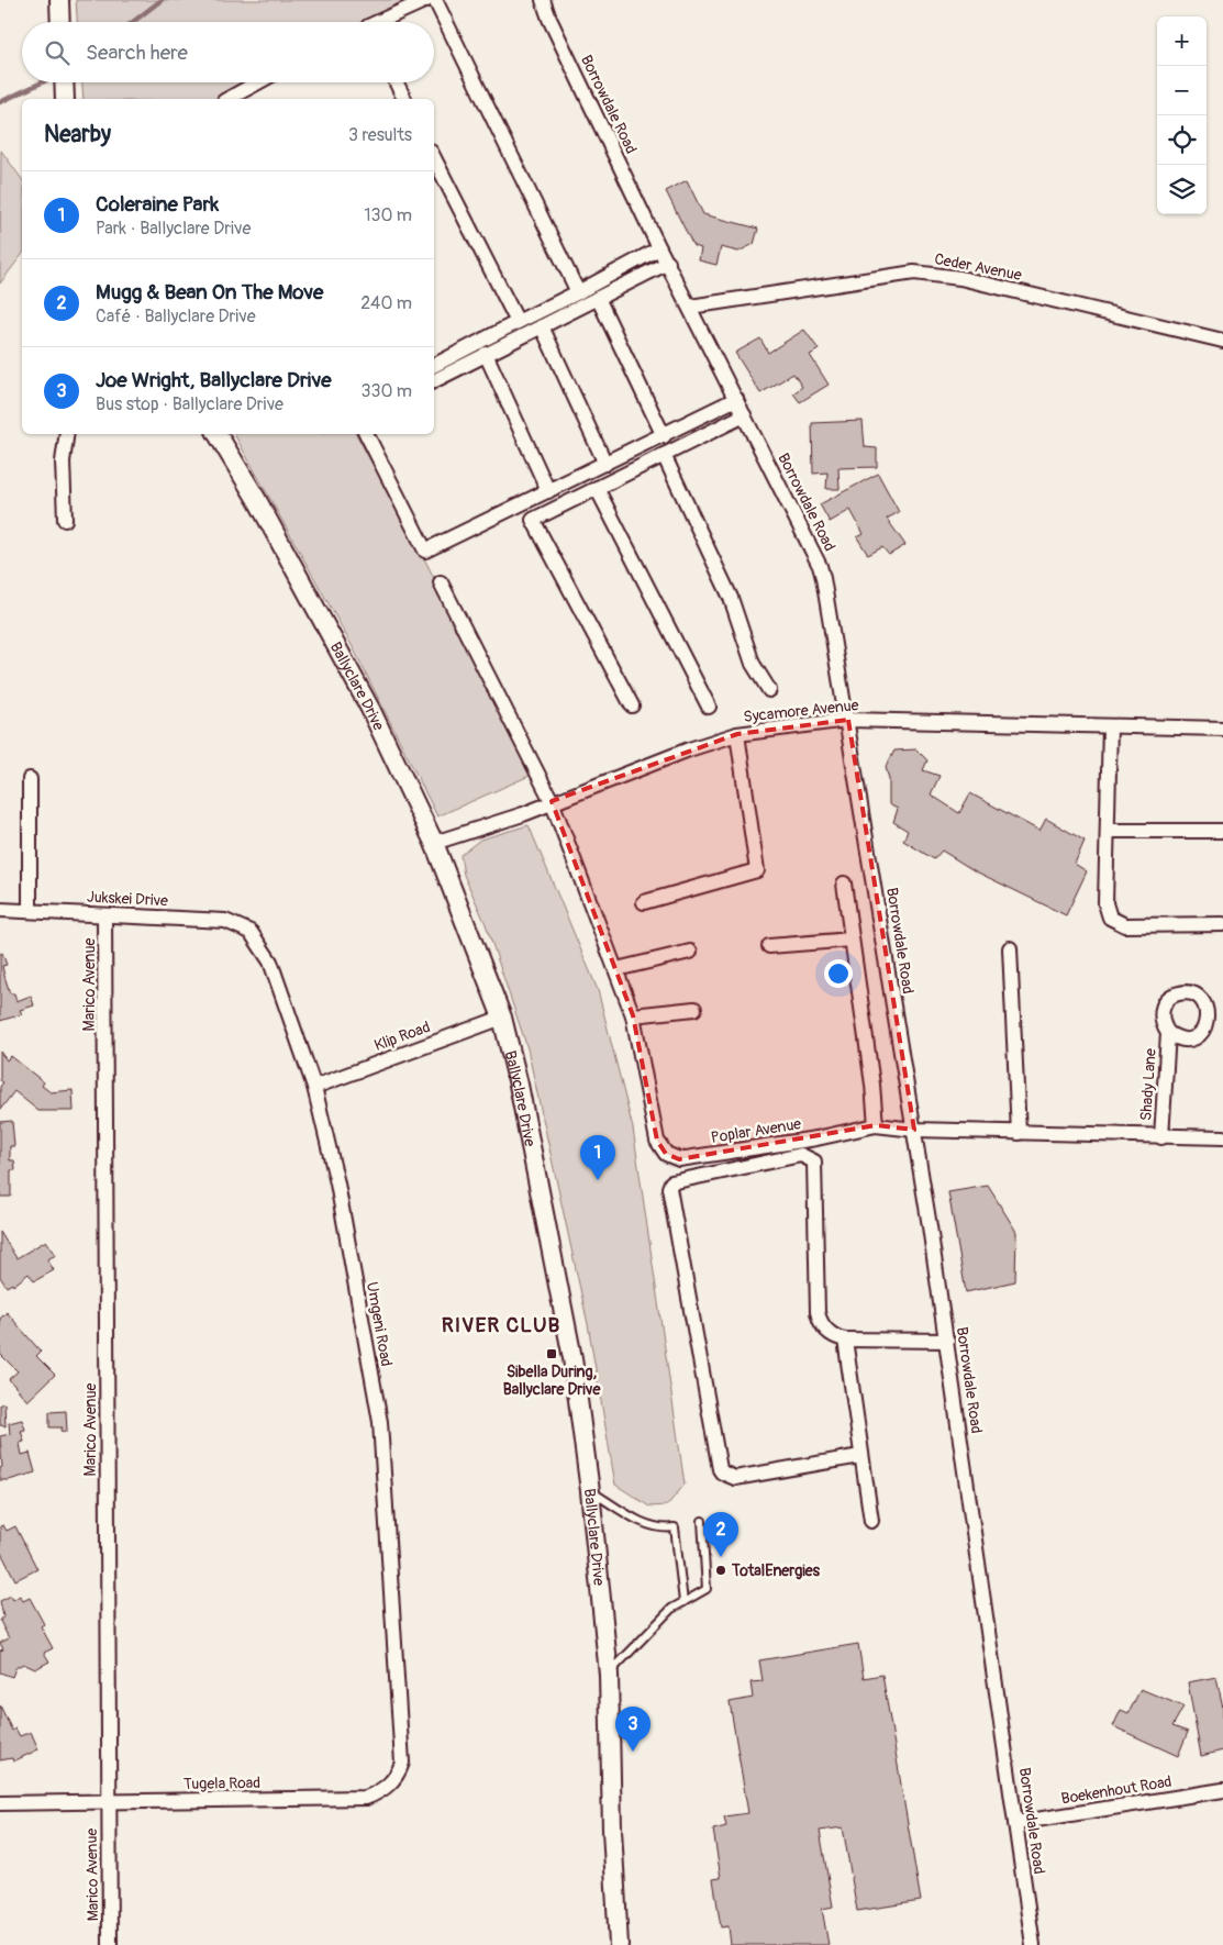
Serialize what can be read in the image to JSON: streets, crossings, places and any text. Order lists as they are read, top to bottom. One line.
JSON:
{"streets":{"street":["Borrowdale Road","Ceder Avenue","Ballyclare Drive","Sycamore Avenue","Jukskei Drive","Marico Avenue","Klip Road","Shady Lane","Poplar Avenue","Umgeni Road","Tugela Road","Boekenhout Road"]},"crossings":[["Borrowdale Road","Ceder Avenue"],["Borrowdale Road","Sycamore Avenue"],["Borrowdale Road","Poplar Avenue"],["Borrowdale Road","Boekenhout Road"],["Ballyclare Drive","Sycamore Avenue"],["Ballyclare Drive","Klip Road"],["Sycamore Avenue","Poplar Avenue"],["Jukskei Drive","Marico Avenue"],["Jukskei Drive","Umgeni Road"],["Marico Avenue","Tugela Road"],["Klip Road","Umgeni Road"],["Shady Lane","Poplar Avenue"],["Umgeni Road","Tugela Road"]],"districts":["RIVER CLUB"],"places":{"transit":["Sibella During, Ballyclare Drive"],"other":["TotalEnergies"]},"page":{"map_buttons":["+","−"],"search":"Search here","heading":["Nearby","3 results"],"list":[{"mark":"1","name":"Coleraine Park","note":"Park · Ballyclare Drive","value":"130 m"},{"mark":"2","name":"Mugg & Bean On The Move","note":"Café · Ballyclare Drive","value":"240 m"},{"mark":"3","name":"Joe Wright, Ballyclare Drive","note":"Bus stop · Ballyclare Drive","value":"330 m"}],"pins":["1","2","3"]}}
